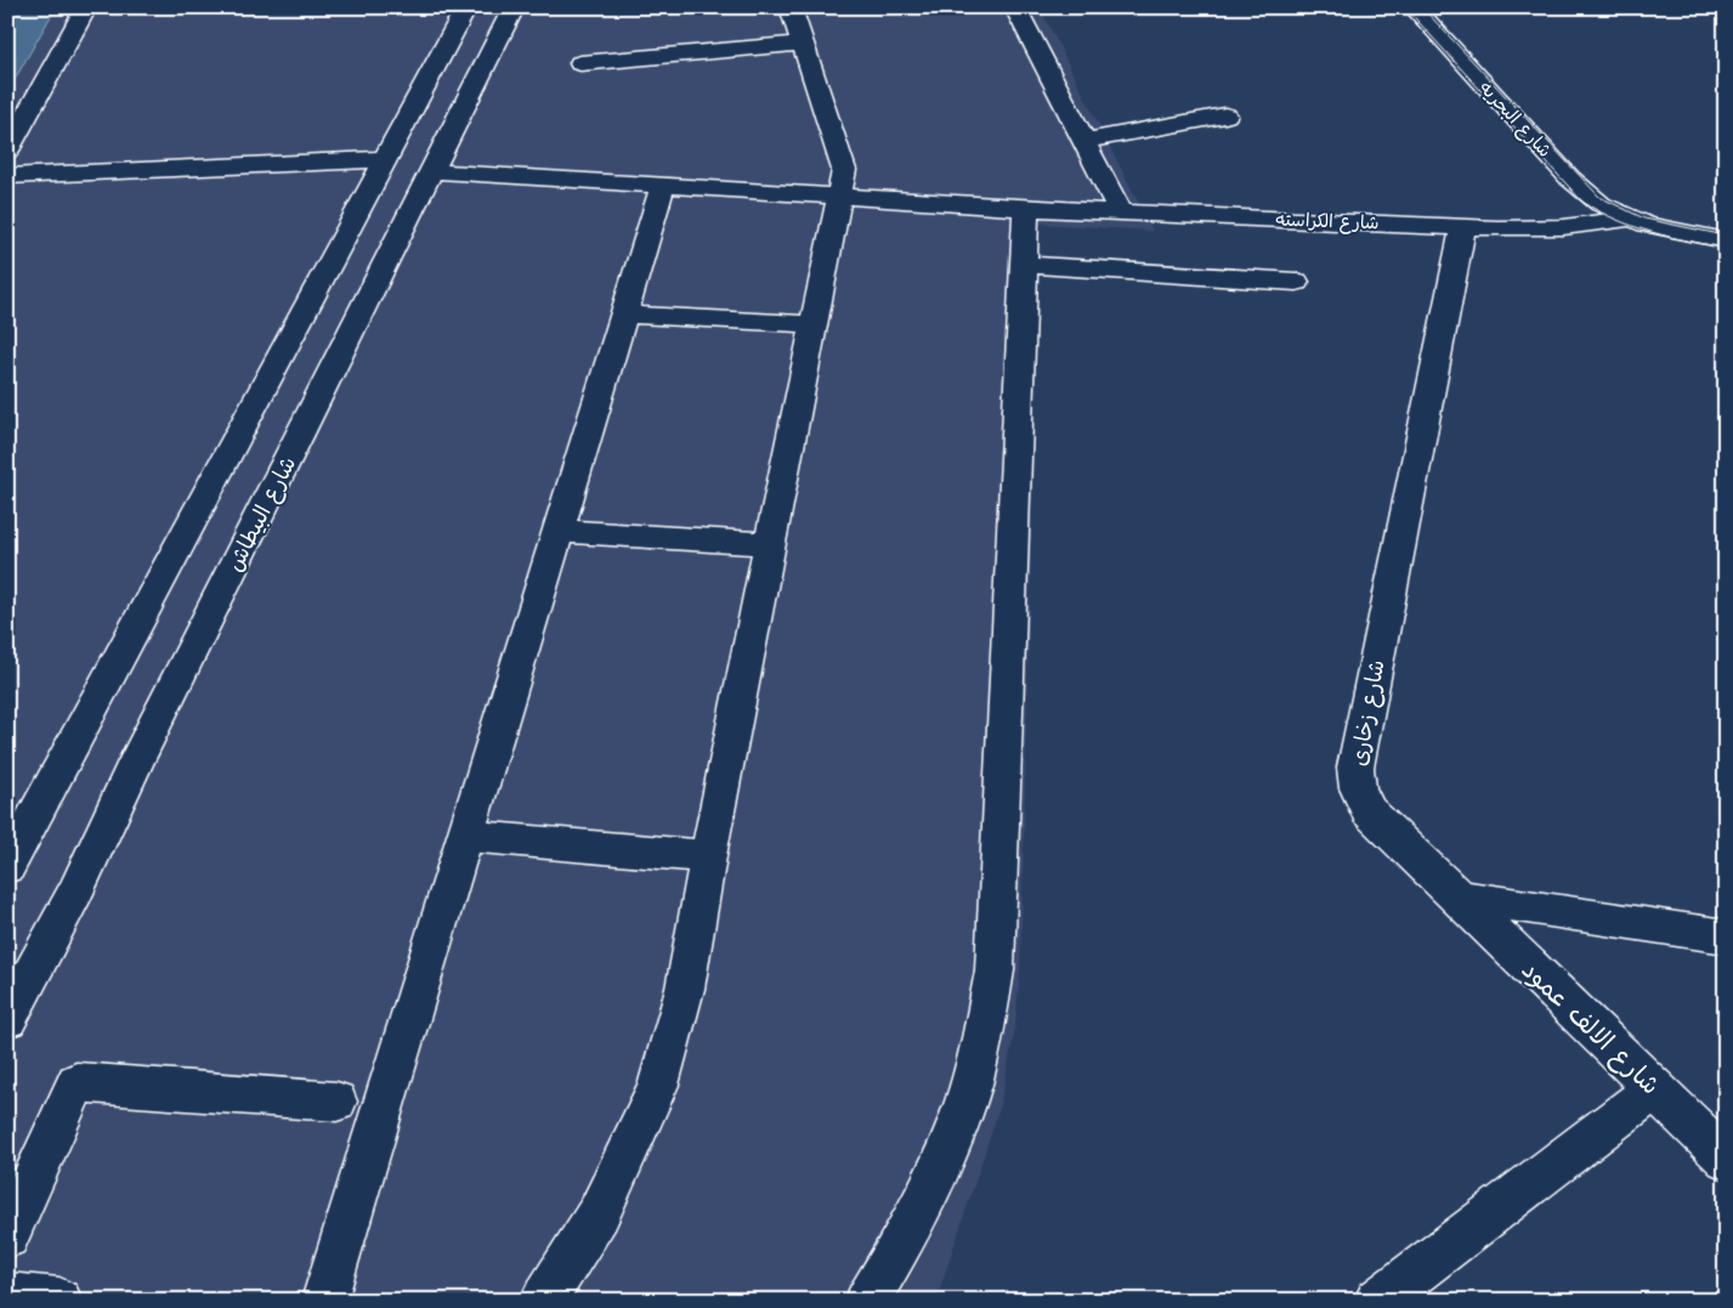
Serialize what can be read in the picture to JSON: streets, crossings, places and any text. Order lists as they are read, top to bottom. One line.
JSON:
{"streets":{"street":["شارع البحريه","شارع الكراسته","شارع البيطاش","شارع زخارى","شارع الالف عمود"]},"crossings":[["شارع البحريه","شارع الكراسته"],["شارع الكراسته","شارع البيطاش"],["شارع الكراسته","شارع زخارى"],["شارع زخارى","شارع الالف عمود"]]}
